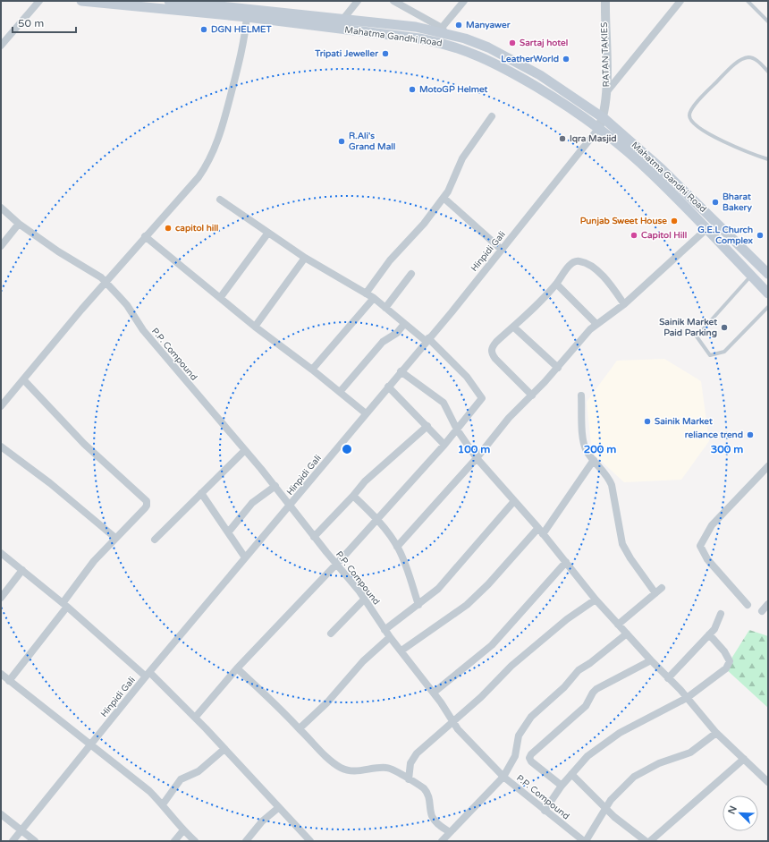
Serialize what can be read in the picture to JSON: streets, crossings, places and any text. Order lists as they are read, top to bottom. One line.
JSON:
{"streets":{"main road":["Mahatma Gandhi Road"],"street":["RATAN TAKIES","Hinpidi Gali","P.P. Compound"]},"crossings":[["Mahatma Gandhi Road","RATAN TAKIES"],["Mahatma Gandhi Road","Hinpidi Gali"],["RATAN TAKIES","Hinpidi Gali"],["Hinpidi Gali","P.P. Compound"]],"places":["Manyawer","DGN HELMET","Sartaj hotel","Tripati Jeweller","LeatherWorld","MotoGP Helmet","Iqra Masjid","R.Ali's Grand Mall","Bharat Bakery","Punjab Sweet House","capitol hill","Capitol Hill","G.E.L Church Complex","Sainik Market Paid Parking","Sainik Market","reliance trend"],"scale_bar":"50 m","north":"top left","rings":["100 m","200 m","300 m"]}
